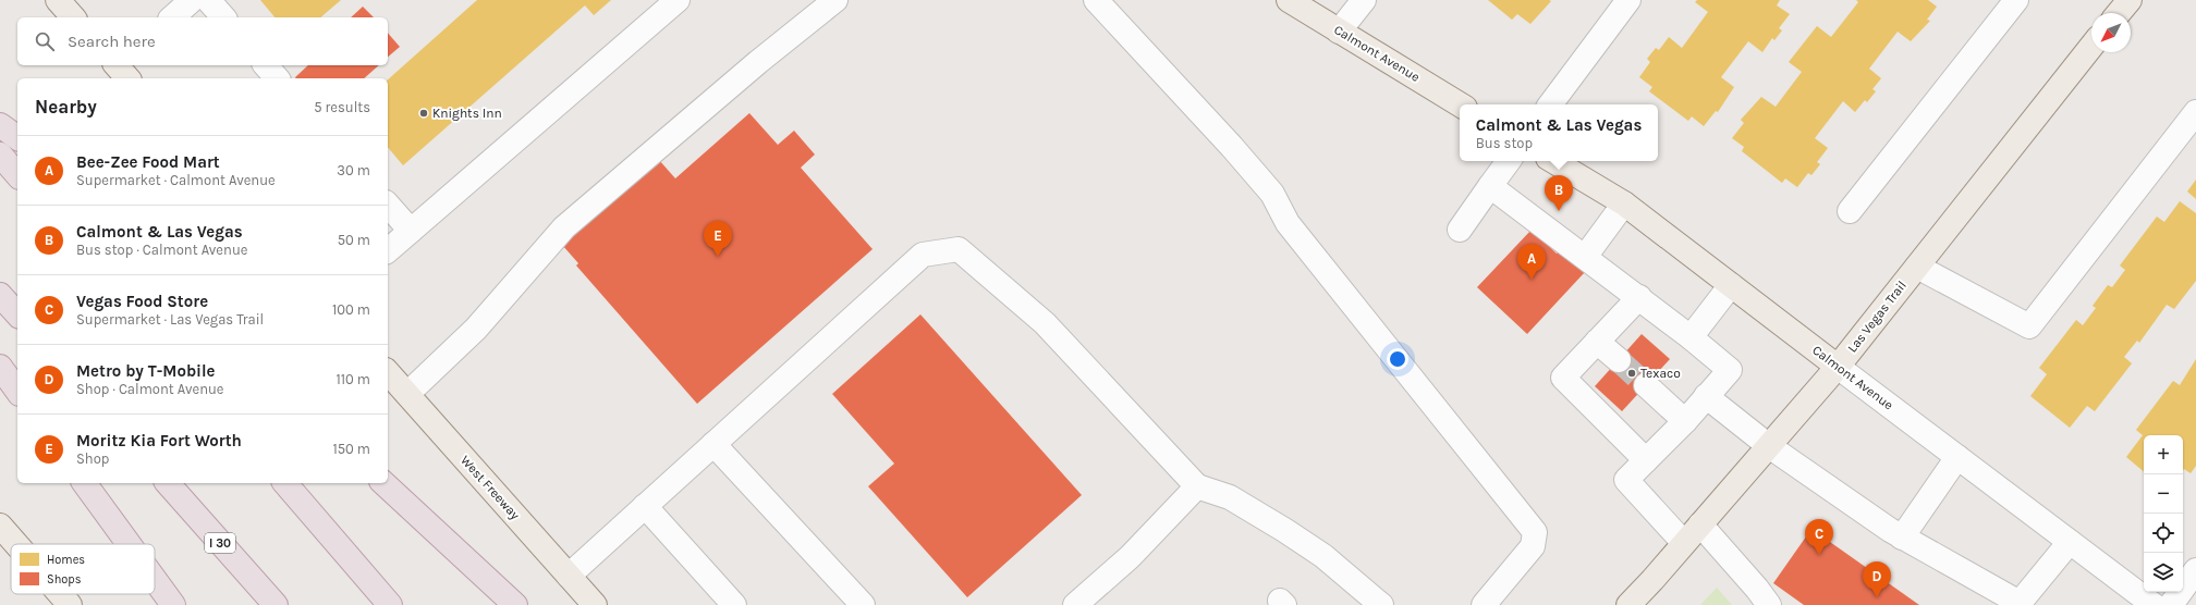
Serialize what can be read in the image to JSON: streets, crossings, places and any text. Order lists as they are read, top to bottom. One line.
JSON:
{"streets":{"highway":["I 30"],"main road":["Calmont Avenue","Las Vegas Trail","West Freeway"]},"crossings":[["Calmont Avenue","Las Vegas Trail"]],"places":["Knights Inn","Texaco"],"legend":["Homes","Shops"],"north":"bottom left","page":{"search":"Search here","heading":["Nearby","5 results"],"popup":["Calmont & Las Vegas","Bus stop"],"list":[{"mark":"A","name":"Bee-Zee Food Mart","note":"Supermarket · Calmont Avenue","value":"30 m"},{"mark":"B","name":"Calmont & Las Vegas","note":"Bus stop · Calmont Avenue","value":"50 m"},{"mark":"C","name":"Vegas Food Store","note":"Supermarket · Las Vegas Trail","value":"100 m"},{"mark":"D","name":"Metro by T-Mobile","note":"Shop · Calmont Avenue","value":"110 m"},{"mark":"E","name":"Moritz Kia Fort Worth","note":"Shop","value":"150 m"}],"pins":["B","E","A","C","D"],"map_buttons":["+","−"]}}
